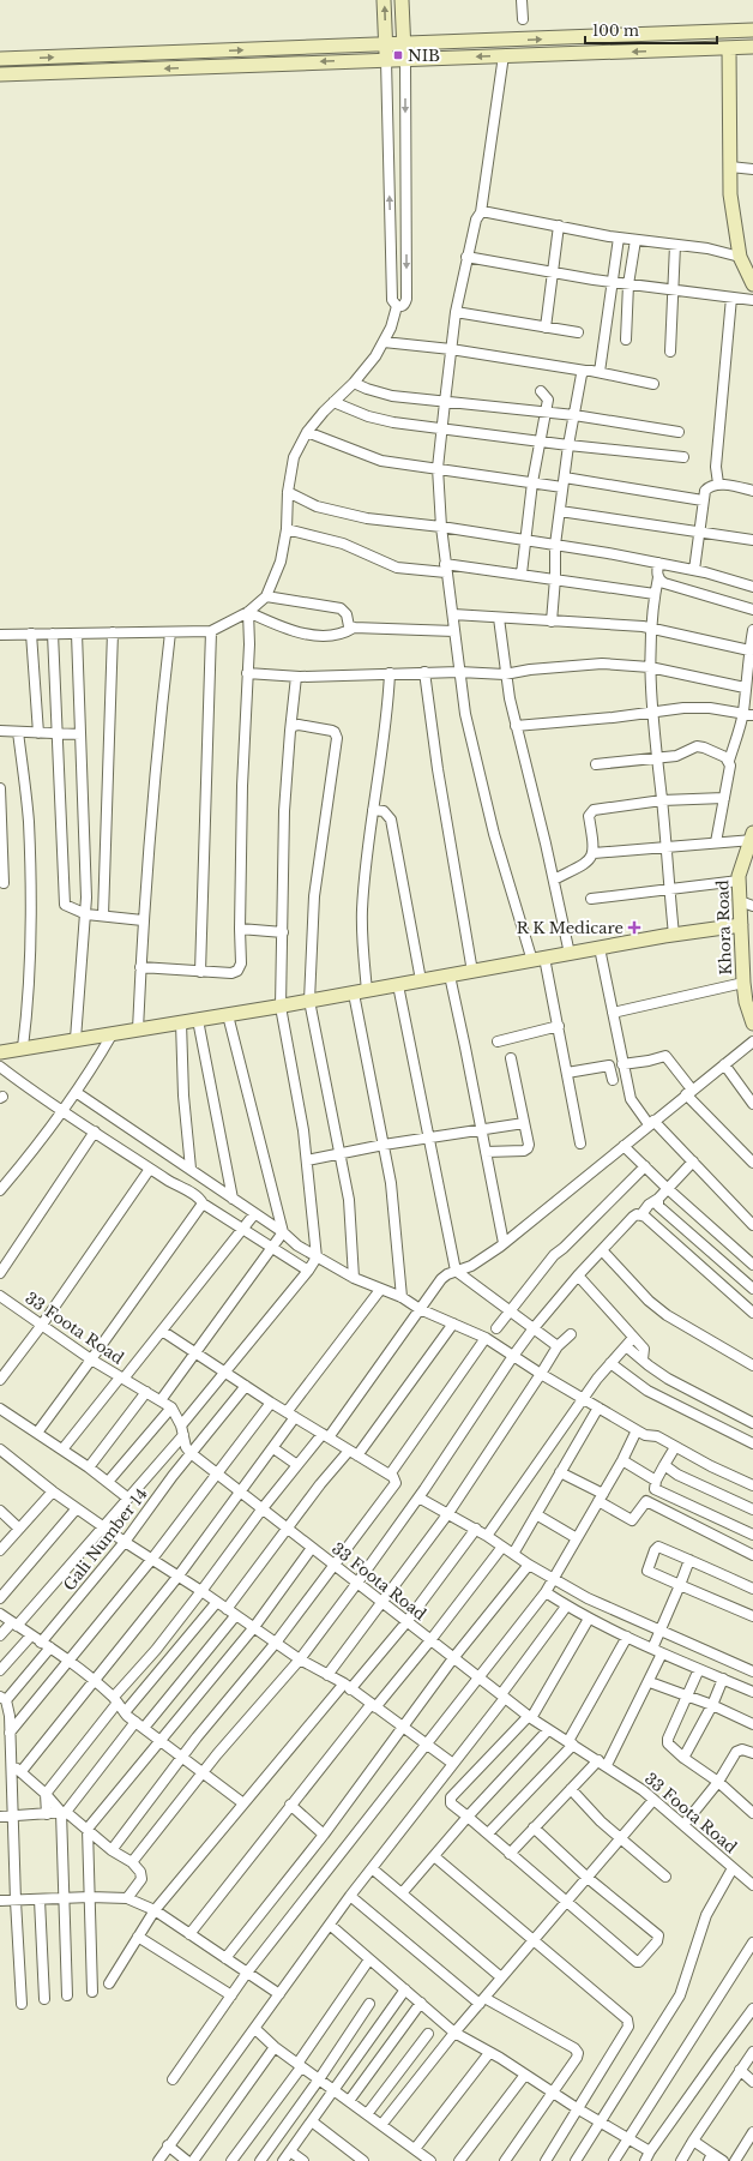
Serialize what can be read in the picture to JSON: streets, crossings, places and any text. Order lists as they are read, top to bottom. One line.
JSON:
{"streets":{"street":["Khora Road","33 Foota Road","Gali Number 14"]},"crossings":[["33 Foota Road","Gali Number 14"]],"places":{"transit":["NIB"],"health":["R K Medicare"]},"scale_bar":"100 m"}
